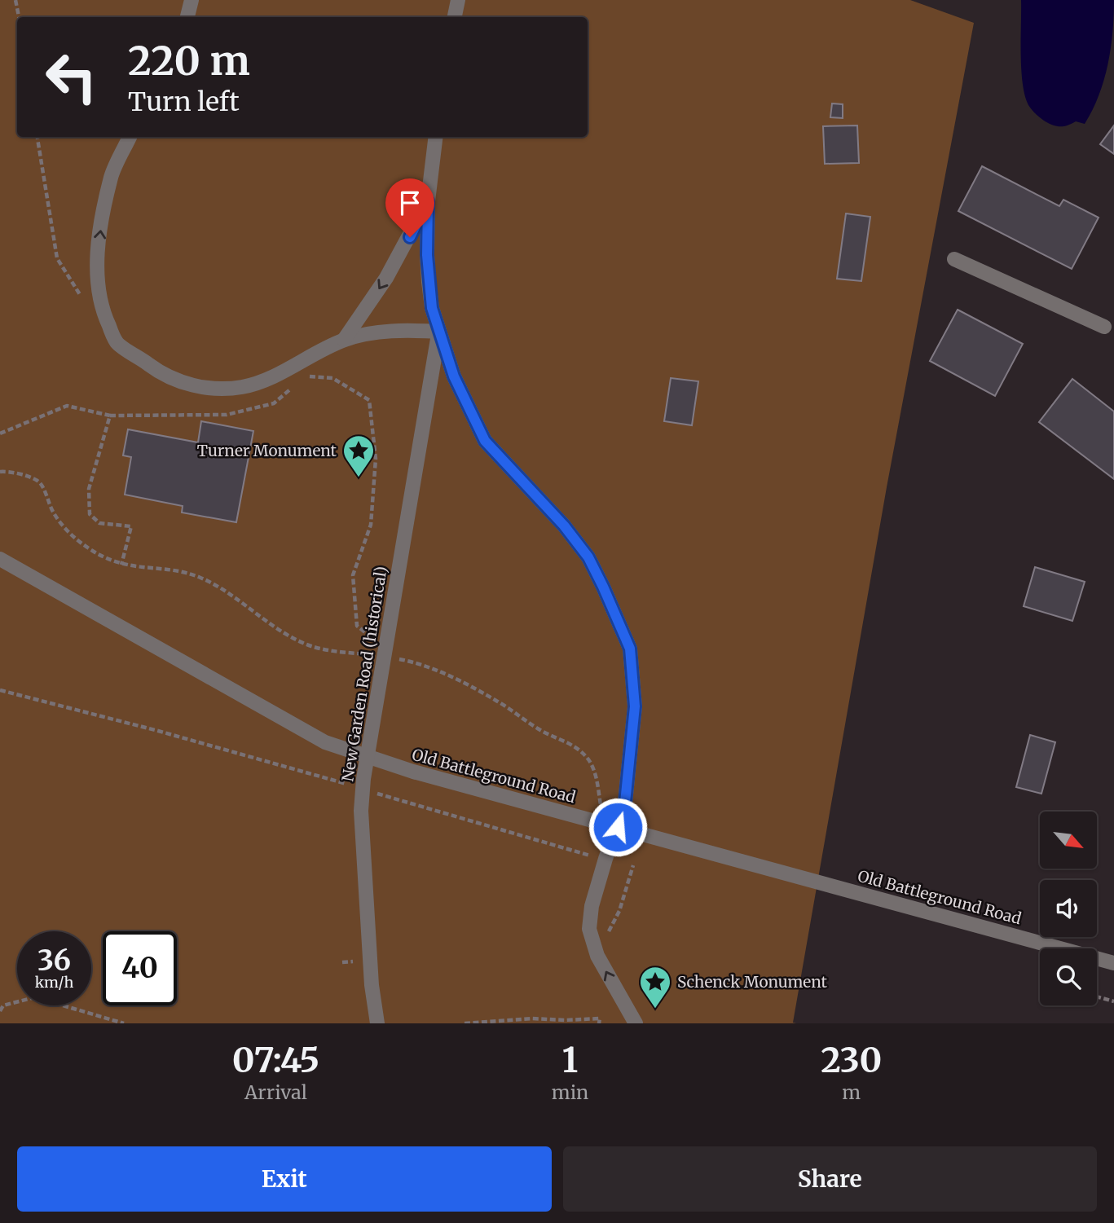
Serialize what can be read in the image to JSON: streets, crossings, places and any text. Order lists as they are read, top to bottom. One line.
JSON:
{"streets":{"street":["New Garden Road (historical)","Old Battleground Road"]},"crossings":[["New Garden Road (historical)","Old Battleground Road"]],"places":{"place":["Turner Monument","Schenck Monument"]},"north":"bottom right","page":{"turn":["220 m","Turn left"],"speed":"36 km/h","limit":"40","eta":["07:45","Arrival","1","min","230","m"],"buttons":["Exit","Share"]}}
